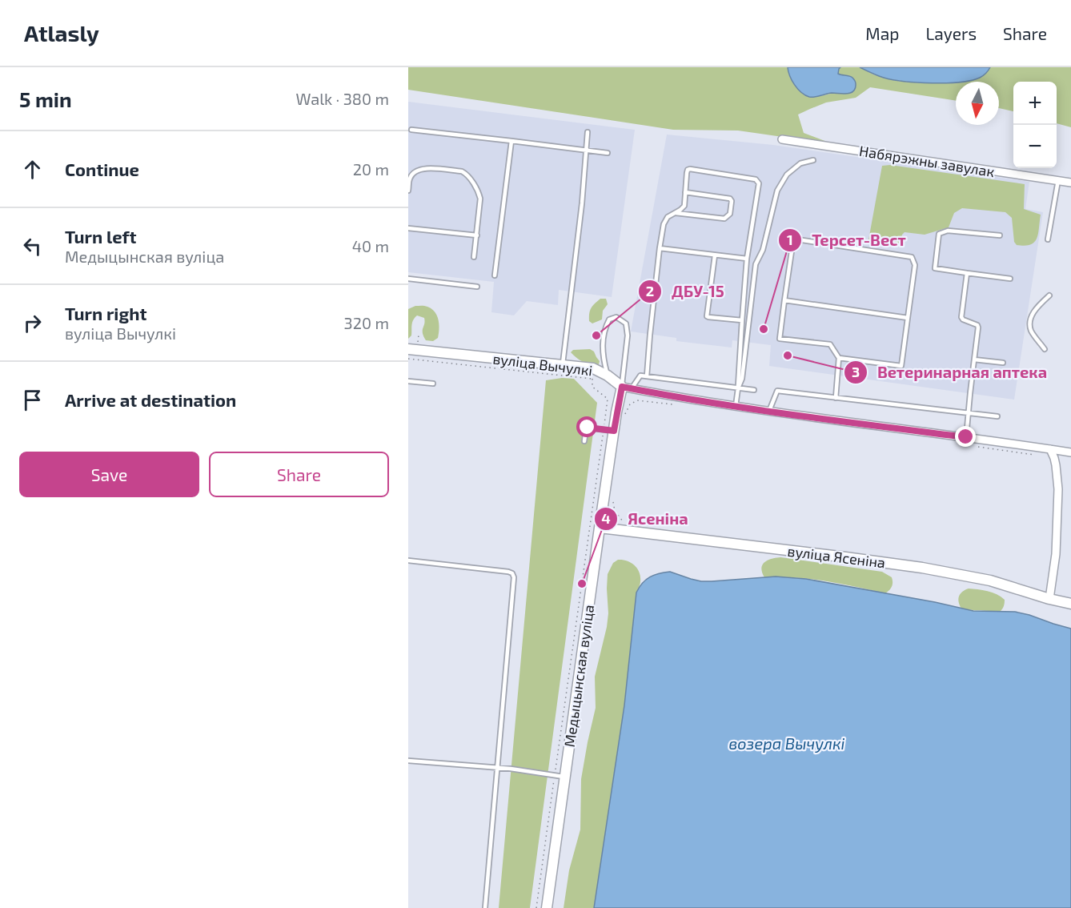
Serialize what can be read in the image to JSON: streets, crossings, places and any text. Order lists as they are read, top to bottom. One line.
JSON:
{"streets":{"street":["Набярэжны завулак","вуліца Вычулкі","вуліца Ясеніна","Медыцынская вуліца"]},"crossings":[["вуліца Вычулкі","Медыцынская вуліца"],["вуліца Ясеніна","Медыцынская вуліца"]],"water":["возера Вычулкі"],"places":["Терсет-Вест","ДБУ-15","Ветеринарная аптека","Ясеніна"],"north":"bottom","page":{"header":"Atlasly","nav":["Map","Layers","Share"],"heading":["5 min","Walk · 380 m"],"map_buttons":["+","−"],"list":[["Continue","20 m"],["Turn left","Медыцынская вуліца","40 m"],["Turn right","вуліца Вычулкі","320 m"],"Arrive at destination"],"buttons":["Save","Share"]}}
